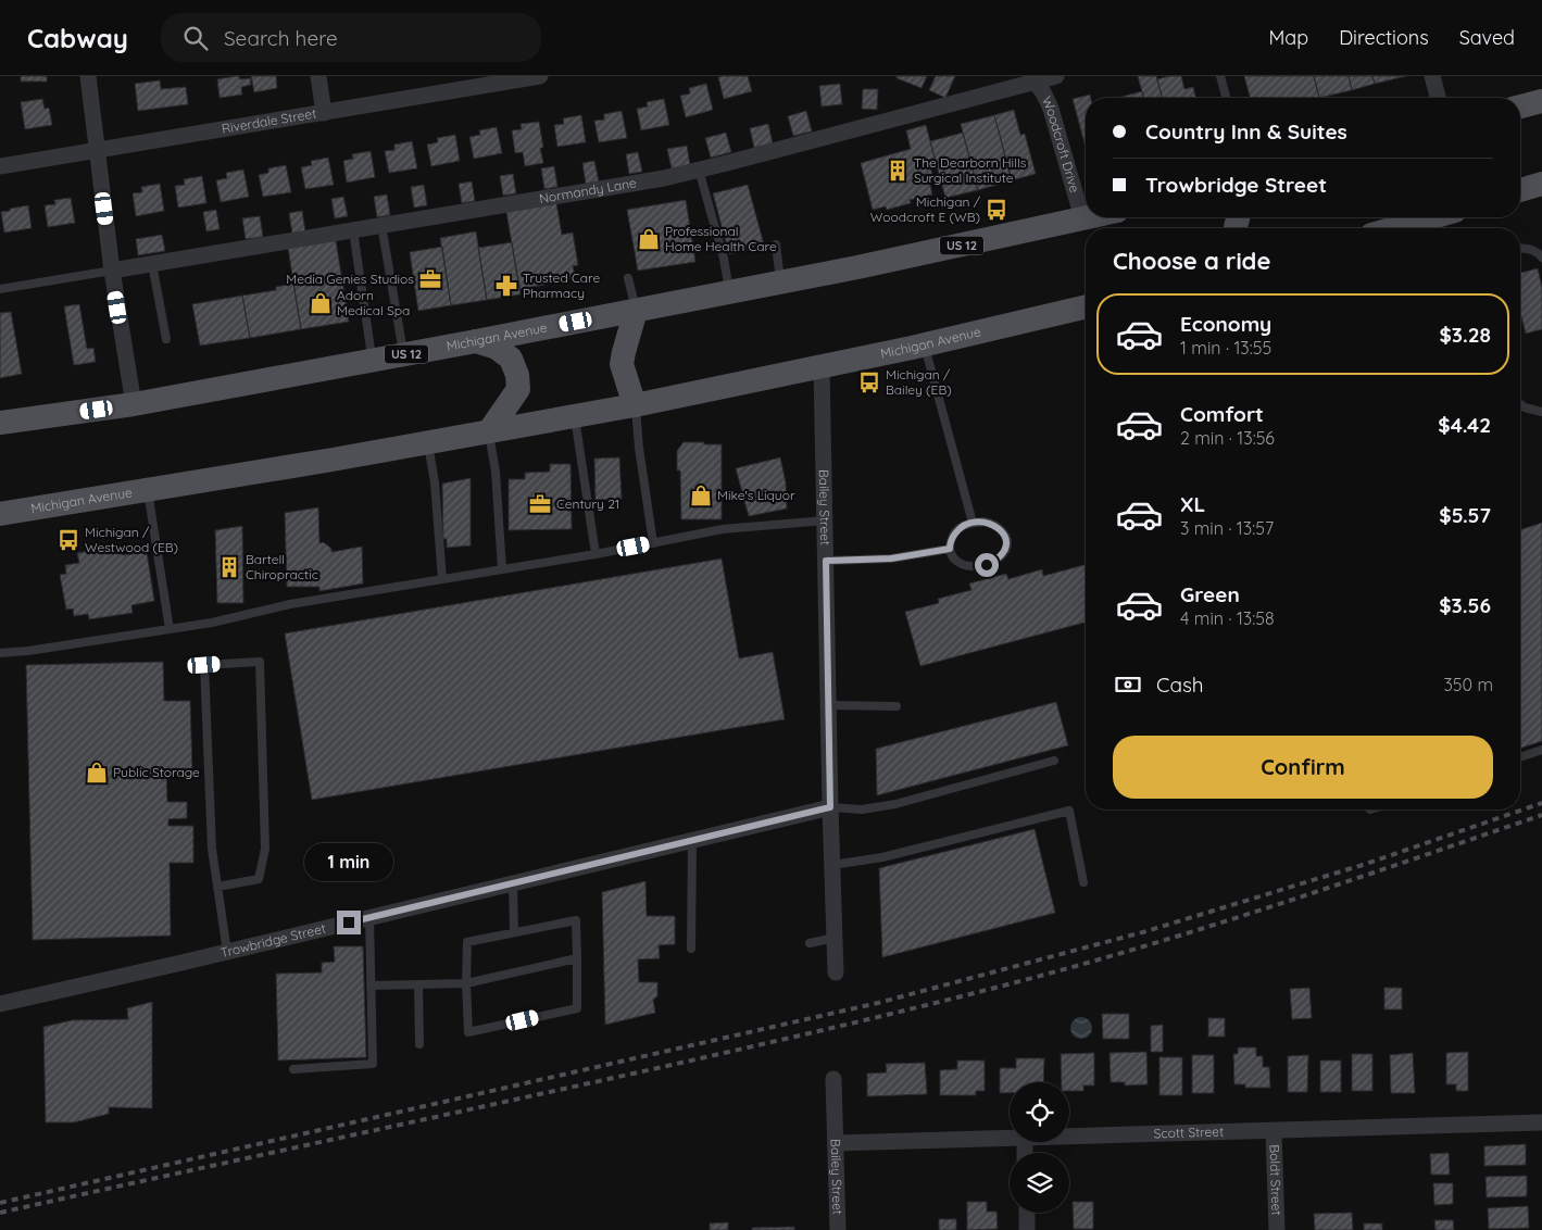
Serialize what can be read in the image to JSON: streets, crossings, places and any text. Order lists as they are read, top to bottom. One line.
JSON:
{"streets":{"main road":["US 12","Michigan Avenue"],"street":["Riverdale Street","Woodcroft Drive","Normandy Lane","Bailey Street","Trowbridge Street","Scott Street","Boldt Street"]},"crossings":[["Woodcroft Drive","Normandy Lane"],["Michigan Avenue","Bailey Street"],["Bailey Street","Trowbridge Street"],["Bailey Street","Scott Street"],["Scott Street","Boldt Street"]],"places":{"building":["The Dearborn Hills Surgical Institute","Bartell Chiropractic"],"bus stop":["Michigan / Woodcroft E (WB)","Michigan / Bailey (EB)","Michigan / Westwood (EB)"],"shop":["Professional Home Health Care","Adorn Medical Spa","Mike's Liquor","Public Storage"],"office":["Media Genies Studios","Century 21"],"pharmacy":["Trusted Care Pharmacy"]},"page":{"header":"Cabway","search":"Search here","nav":["Map","Directions","Saved"],"banner":["Country Inn & Suites","Trowbridge Street"],"heading":"Choose a ride","list":[{"name":"Economy","note":"1 min · 13:55","value":"$3.28"},{"name":"Comfort","note":"2 min · 13:56","value":"$4.42"},{"name":"XL","note":"3 min · 13:57","value":"$5.57"},{"name":"Green","note":"4 min · 13:58","value":"$3.56"}],"pay":["Cash","350 m"],"buttons":"Confirm","bubble":"1 min"}}
